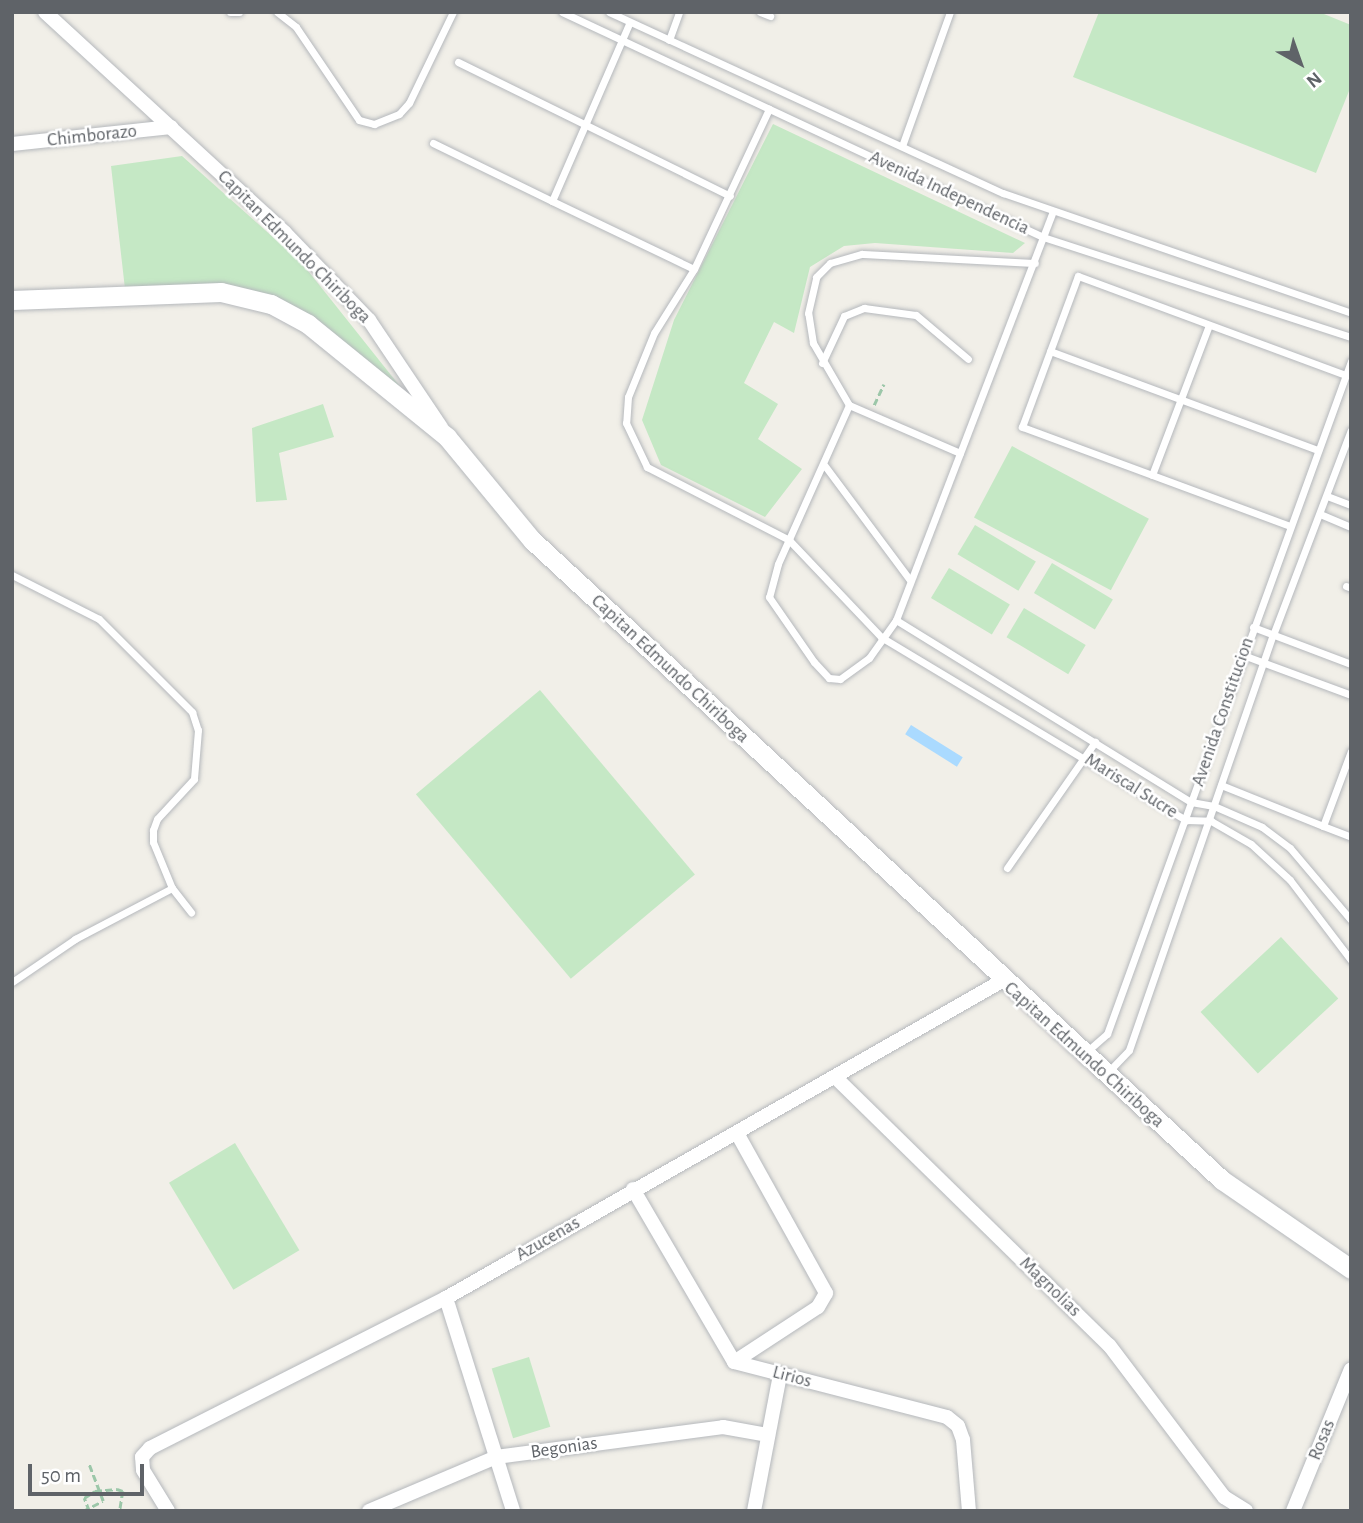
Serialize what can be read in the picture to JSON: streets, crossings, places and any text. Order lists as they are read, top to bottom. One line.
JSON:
{"streets":{"street":["Chimborazo","Capitan Edmundo Chiriboga","Azucenas","Magnolias","Lirios","Rosas","Begonias"],"lane":["Avenida Independencia","Avenida Constitucion","Mariscal Sucre"]},"crossings":[["Chimborazo","Capitan Edmundo Chiriboga"],["Avenida Independencia","Mariscal Sucre"],["Capitan Edmundo Chiriboga","Avenida Constitucion"],["Capitan Edmundo Chiriboga","Azucenas"],["Avenida Constitucion","Mariscal Sucre"],["Azucenas","Magnolias"]],"scale_bar":"50 m","north":"bottom right"}
